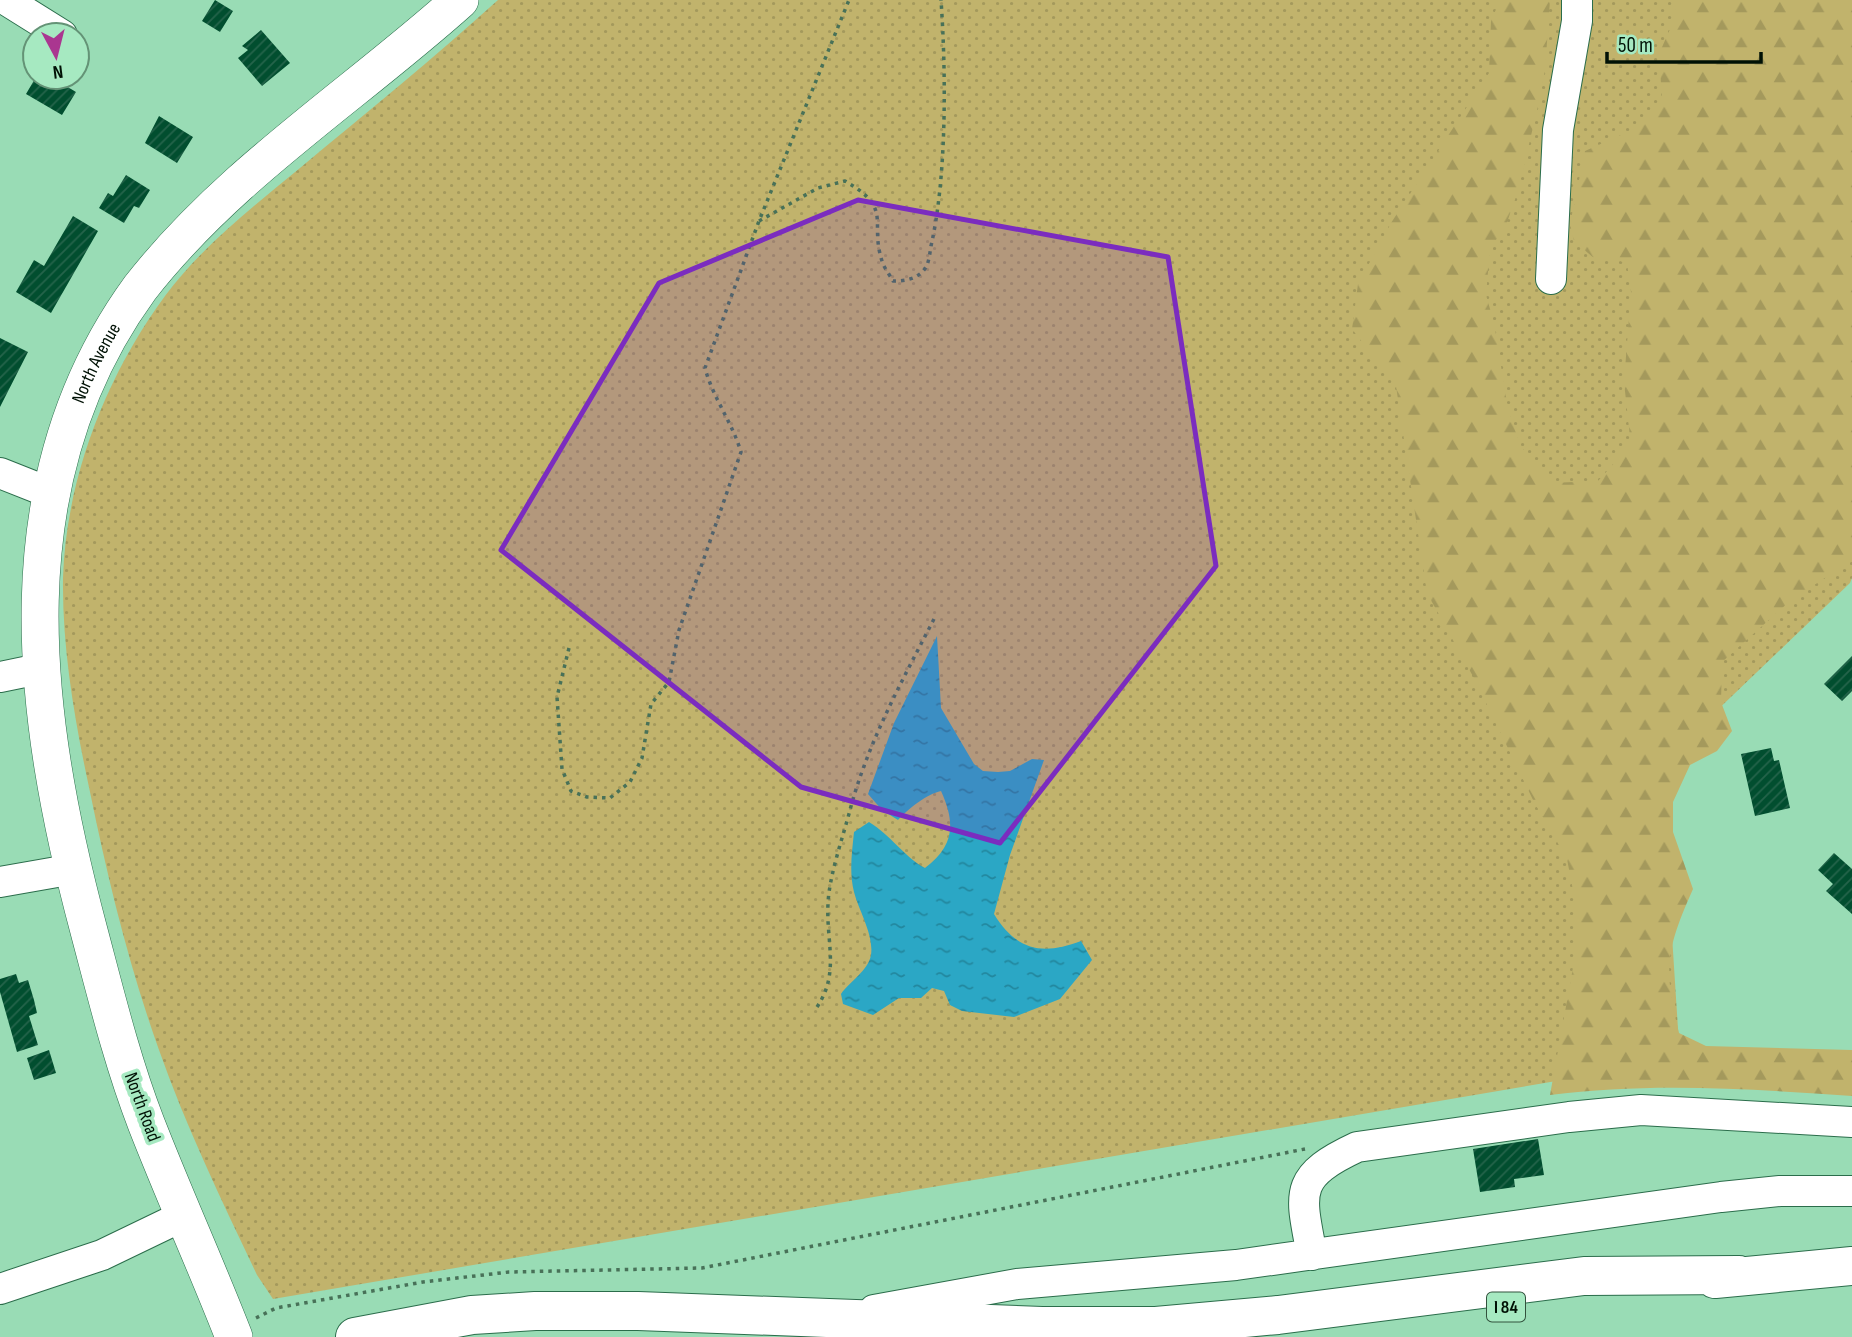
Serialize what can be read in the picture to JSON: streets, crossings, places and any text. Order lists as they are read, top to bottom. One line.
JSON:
{"streets":{"highway":["I 84"],"main road":["North Avenue","North Road"]},"crossings":[["North Avenue","North Road"]],"scale_bar":"50 m","north":"bottom"}
